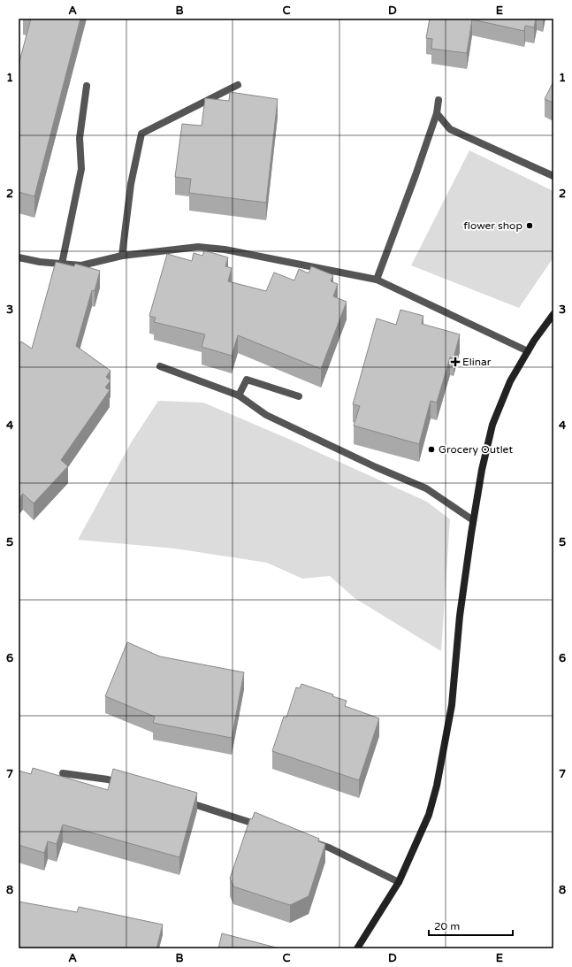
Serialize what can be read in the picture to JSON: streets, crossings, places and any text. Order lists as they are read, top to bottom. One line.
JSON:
{"places":{"other":["flower shop","Grocery Outlet"],"health":["Elinar"]},"scale_bar":"20 m","grid":{"columns":["A","B","C","D","E"],"rows":["1","2","3","4","5","6","7","8"]}}
